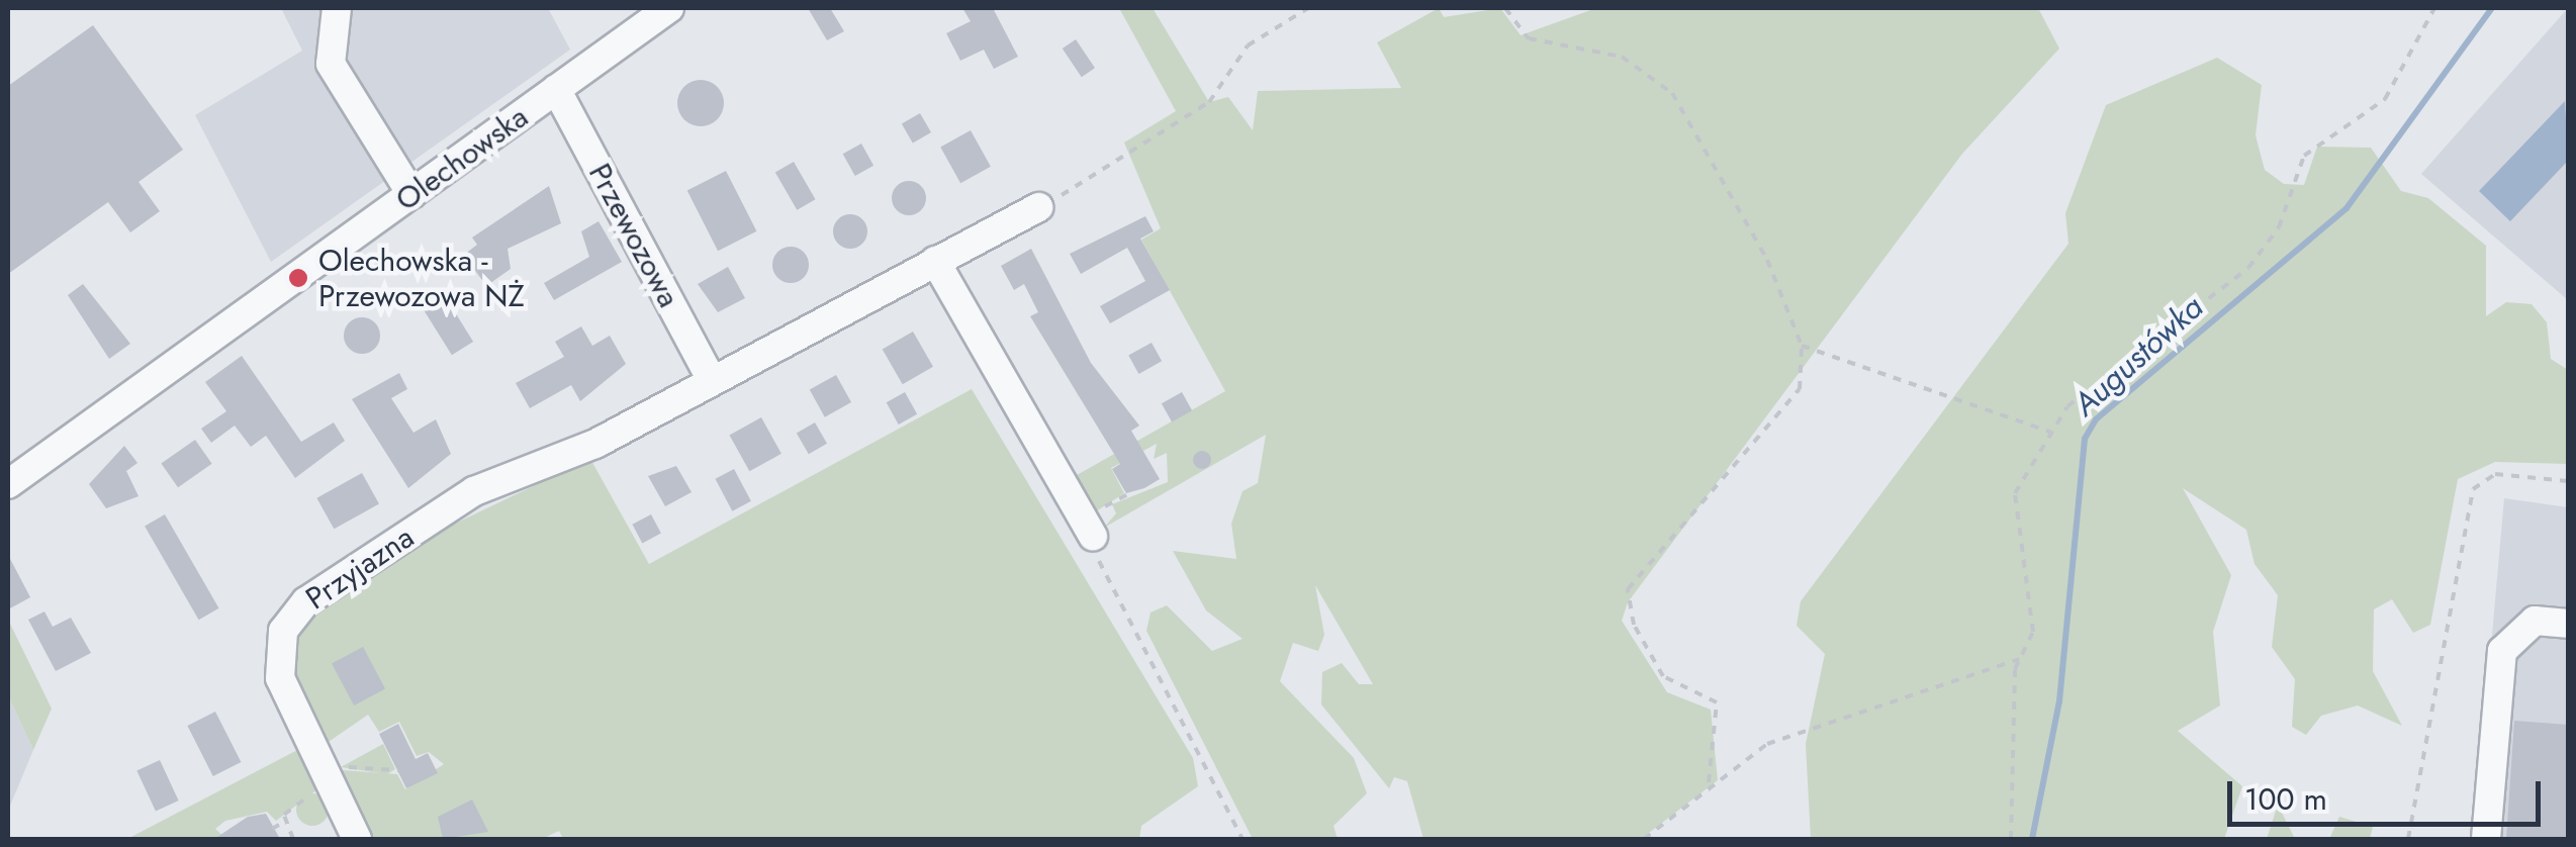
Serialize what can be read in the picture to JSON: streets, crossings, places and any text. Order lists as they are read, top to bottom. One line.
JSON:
{"streets":{"street":["Olechowska","Przewozowa","Przyjazna"]},"crossings":[["Olechowska","Przewozowa"],["Przewozowa","Przyjazna"]],"water":["Augustówka"],"places":["Olechowska - Przewozowa NŻ"],"scale_bar":"100 m"}
